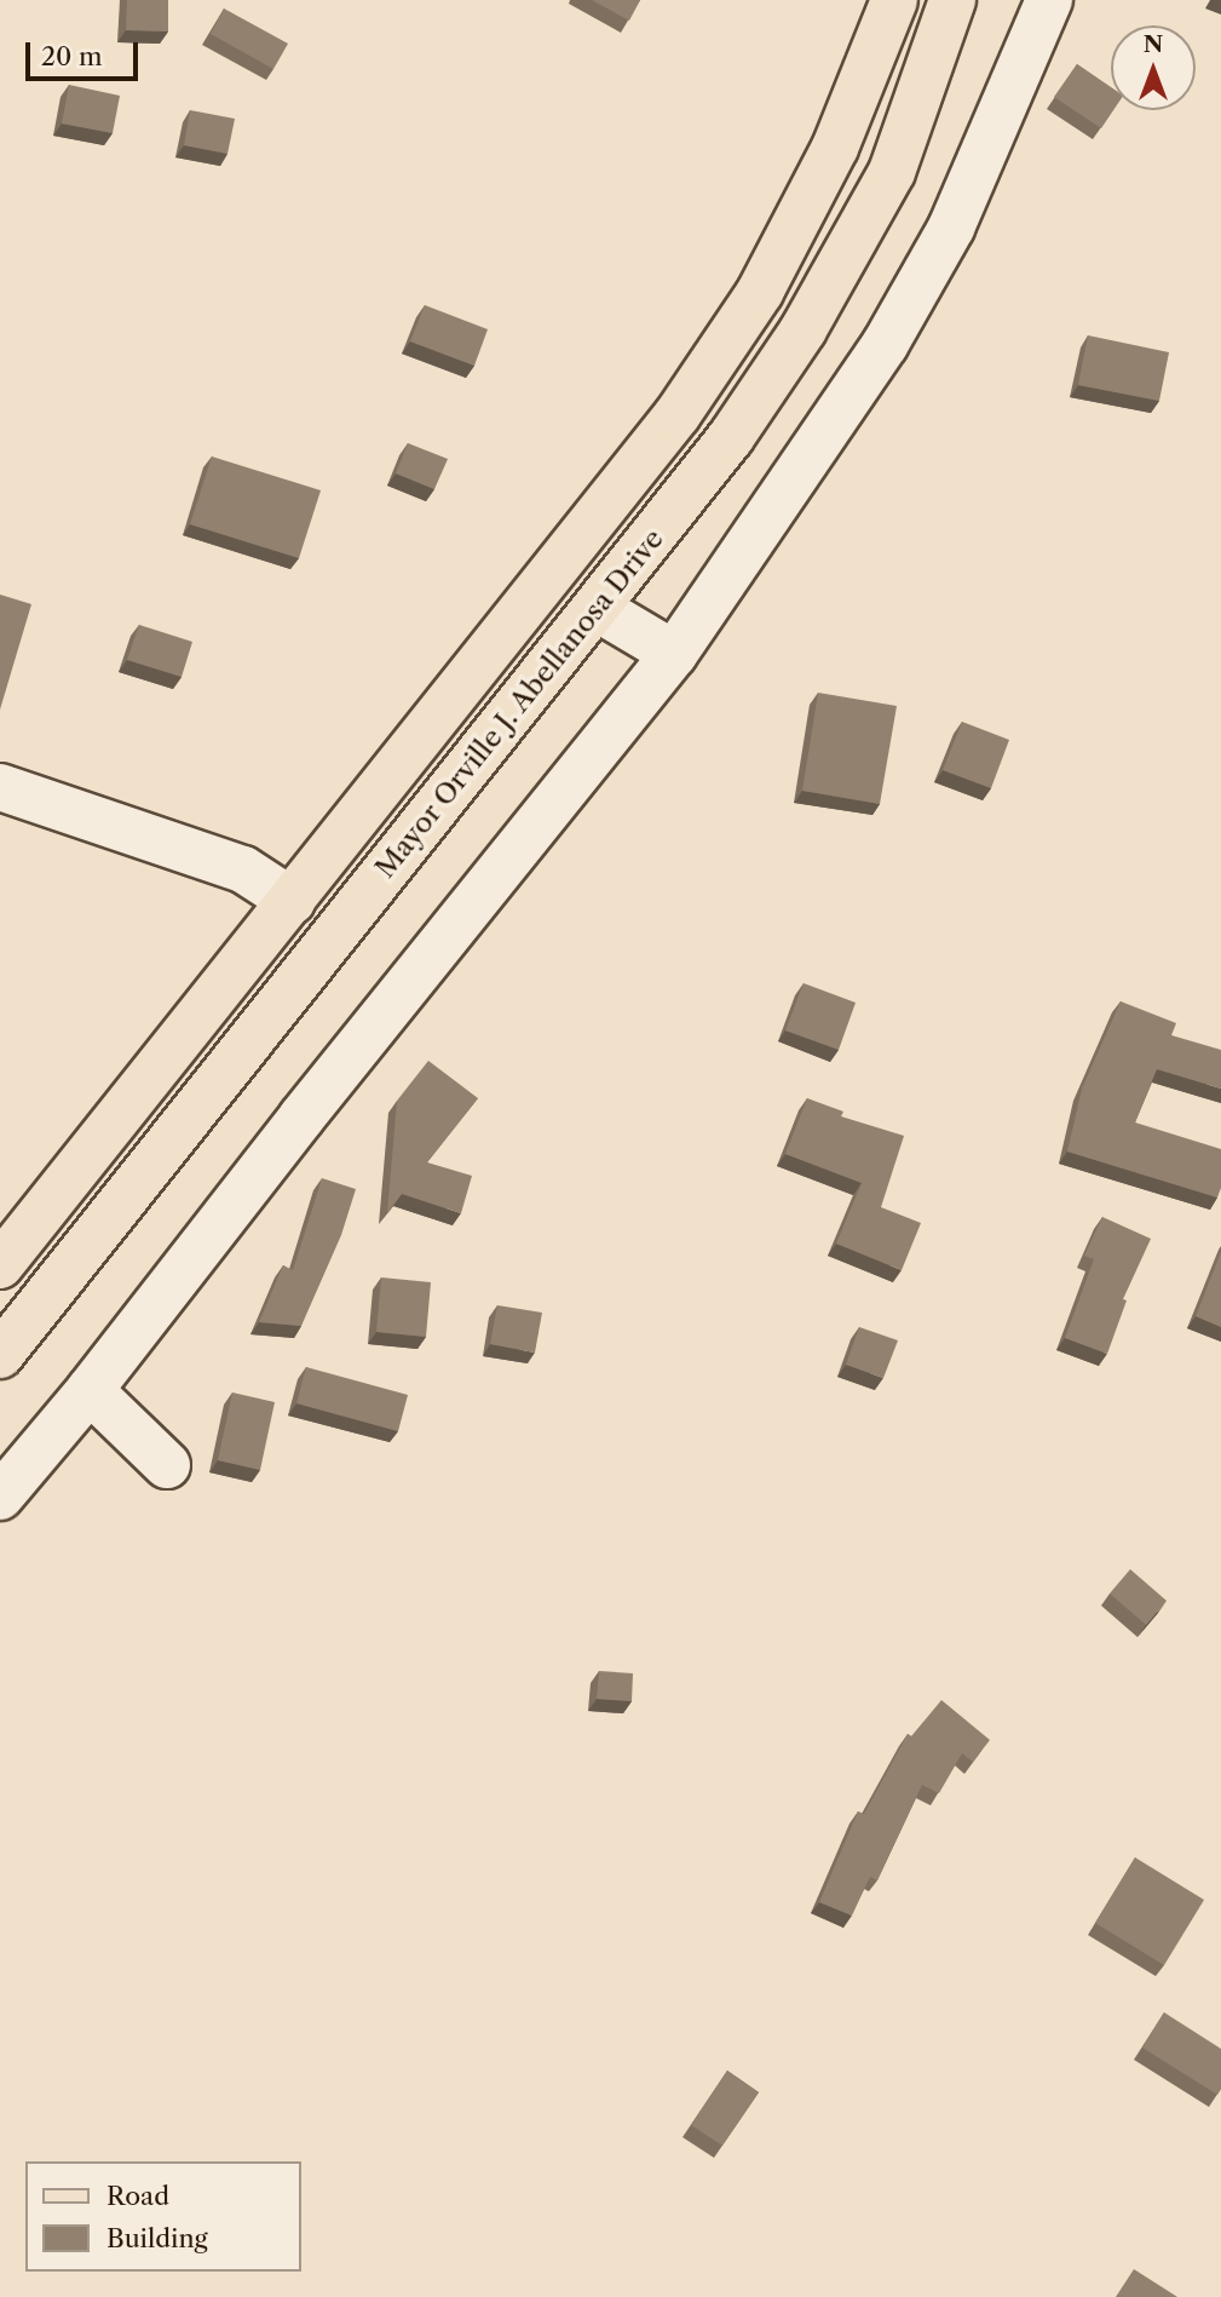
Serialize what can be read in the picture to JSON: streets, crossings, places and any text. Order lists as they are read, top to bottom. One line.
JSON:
{"streets":{"main road":["Mayor Orville J. Abellanosa Drive"]},"legend":["Road","Building"],"scale_bar":"20 m","north":"top"}
